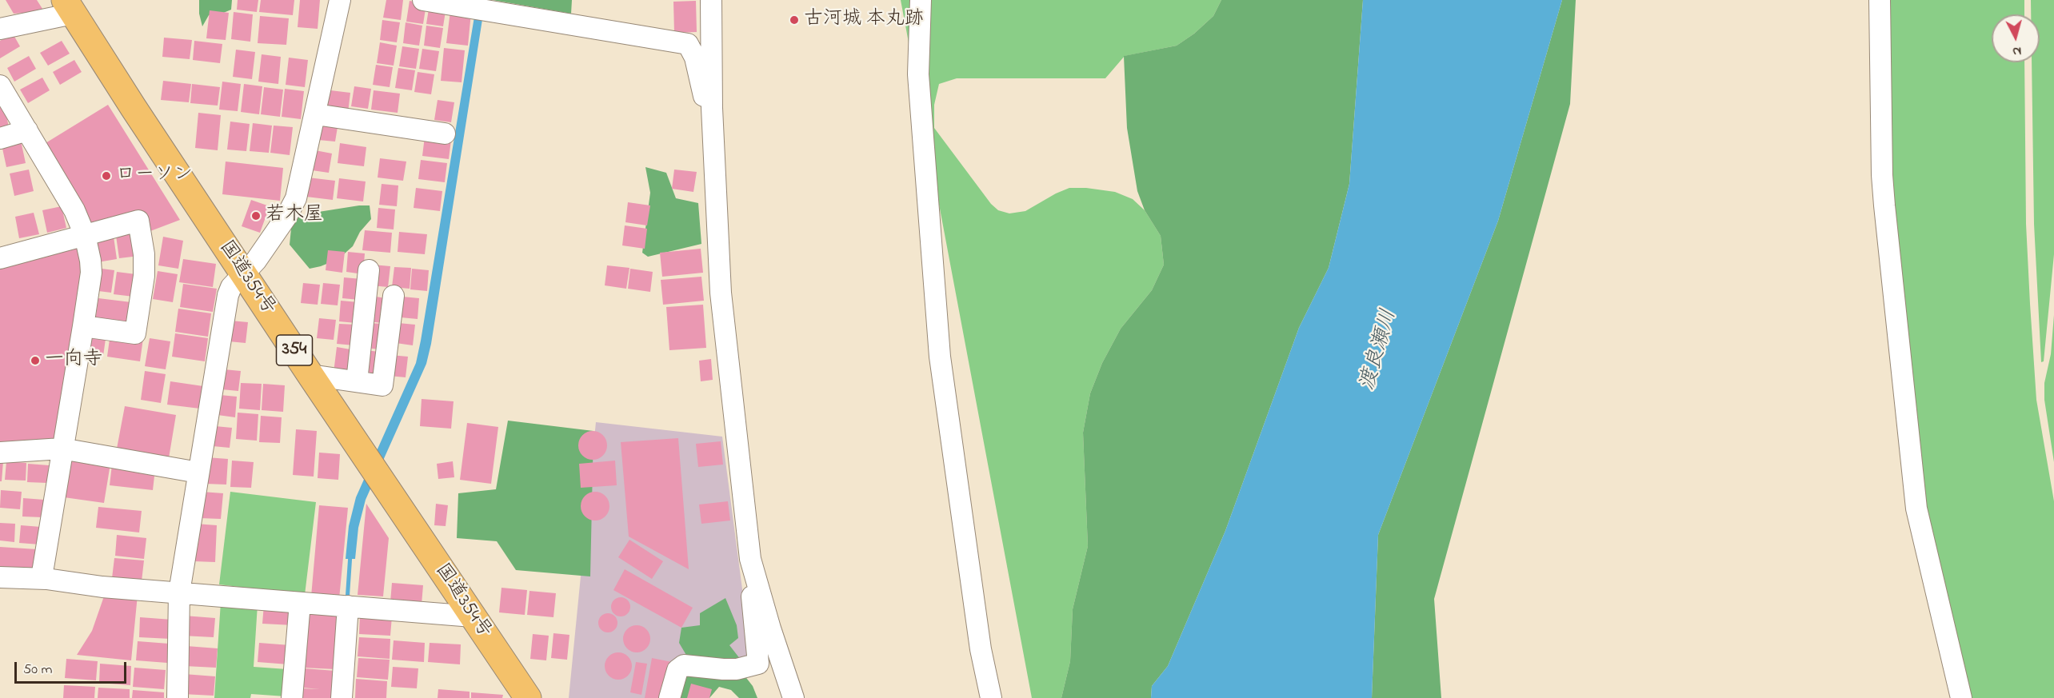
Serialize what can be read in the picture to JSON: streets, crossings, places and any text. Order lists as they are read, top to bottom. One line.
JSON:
{"streets":{"highway":["国道354号","354"]},"water":["渡良瀬川"],"places":["古河城 本丸跡","ローソン","若木屋","一向寺"],"scale_bar":"50 m","north":"bottom"}
